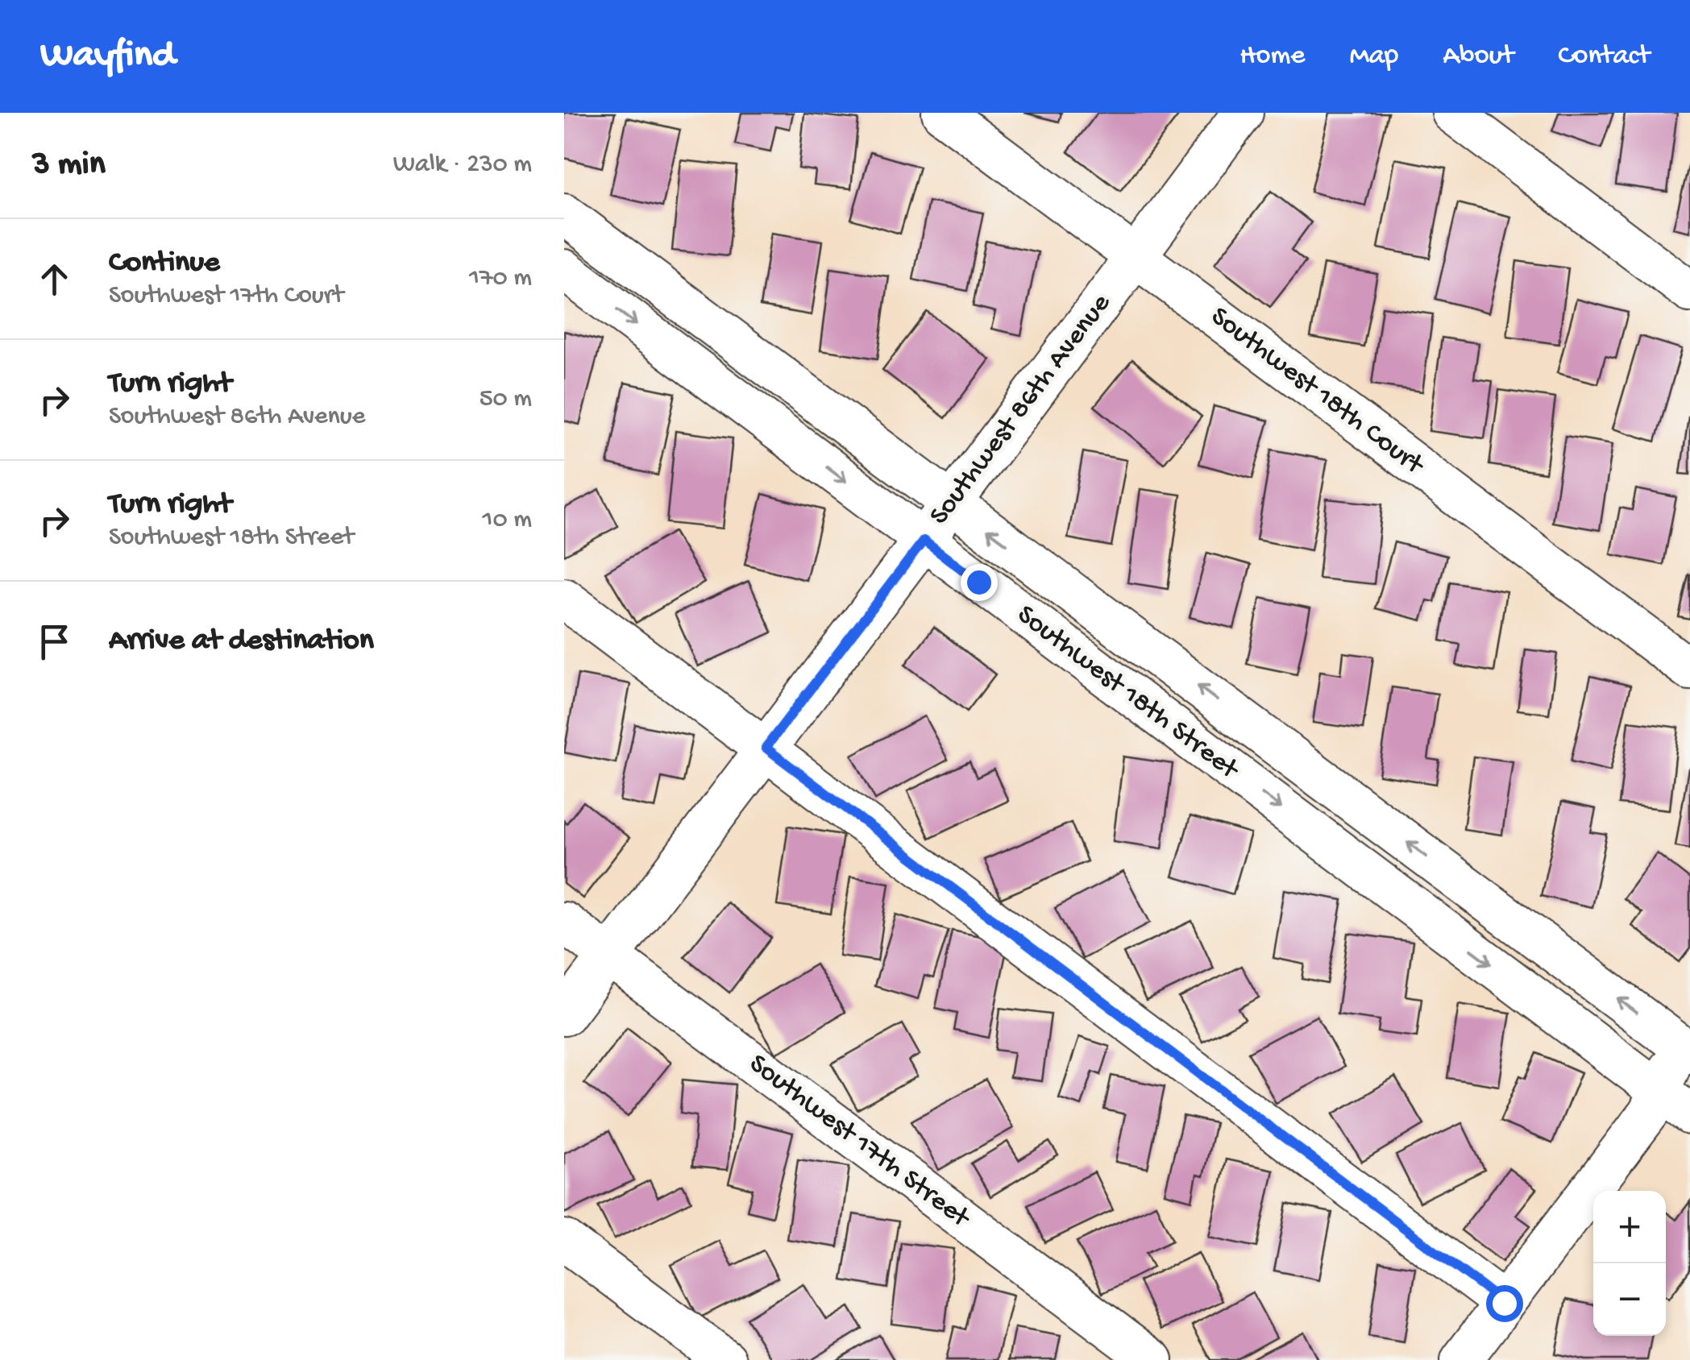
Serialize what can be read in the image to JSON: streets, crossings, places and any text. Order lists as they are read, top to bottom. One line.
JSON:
{"streets":{"street":["Southwest 18th Court","Southwest 86th Avenue","Southwest 18th Street","Southwest 17th Street"]},"crossings":[["Southwest 18th Court","Southwest 86th Avenue"],["Southwest 86th Avenue","Southwest 18th Street"],["Southwest 86th Avenue","Southwest 17th Street"]],"page":{"header":"Wayfind","nav":["Home","Map","About","Contact"],"heading":["3 min","Walk · 230 m"],"list":[["Continue","Southwest 17th Court","170 m"],["Turn right","Southwest 86th Avenue","50 m"],["Turn right","Southwest 18th Street","10 m"],"Arrive at destination"],"map_buttons":["+","−"]}}
